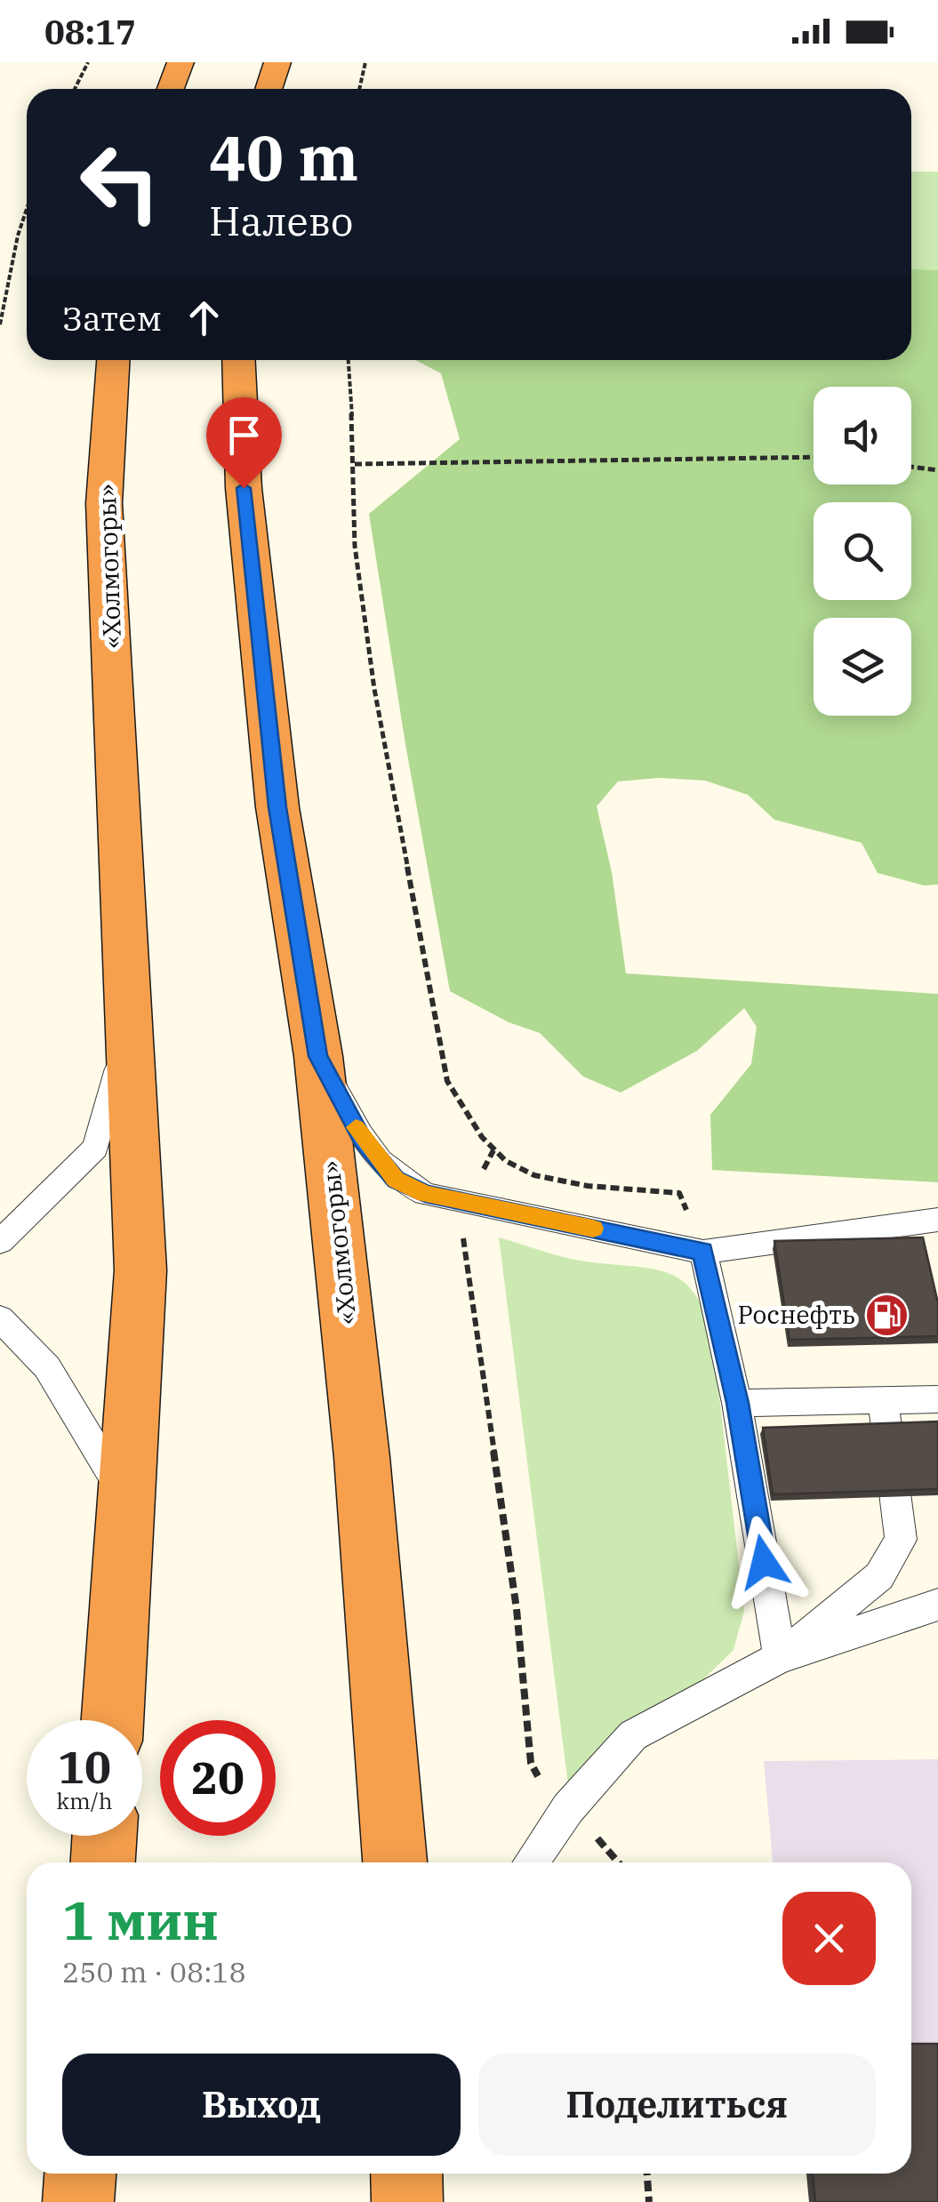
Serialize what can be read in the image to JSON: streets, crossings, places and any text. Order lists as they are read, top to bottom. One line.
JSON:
{"streets":{"highway":["«Холмогоры»"]},"places":{"fuel station":["Роснефть"]},"page":{"status":"08:17","turn":["40 m","Налево"],"then":"Затем","speed":"10 km/h","limit":"20","heading":["1 мин","250 m · 08:18"],"buttons":["Выход","Поделиться"]}}
